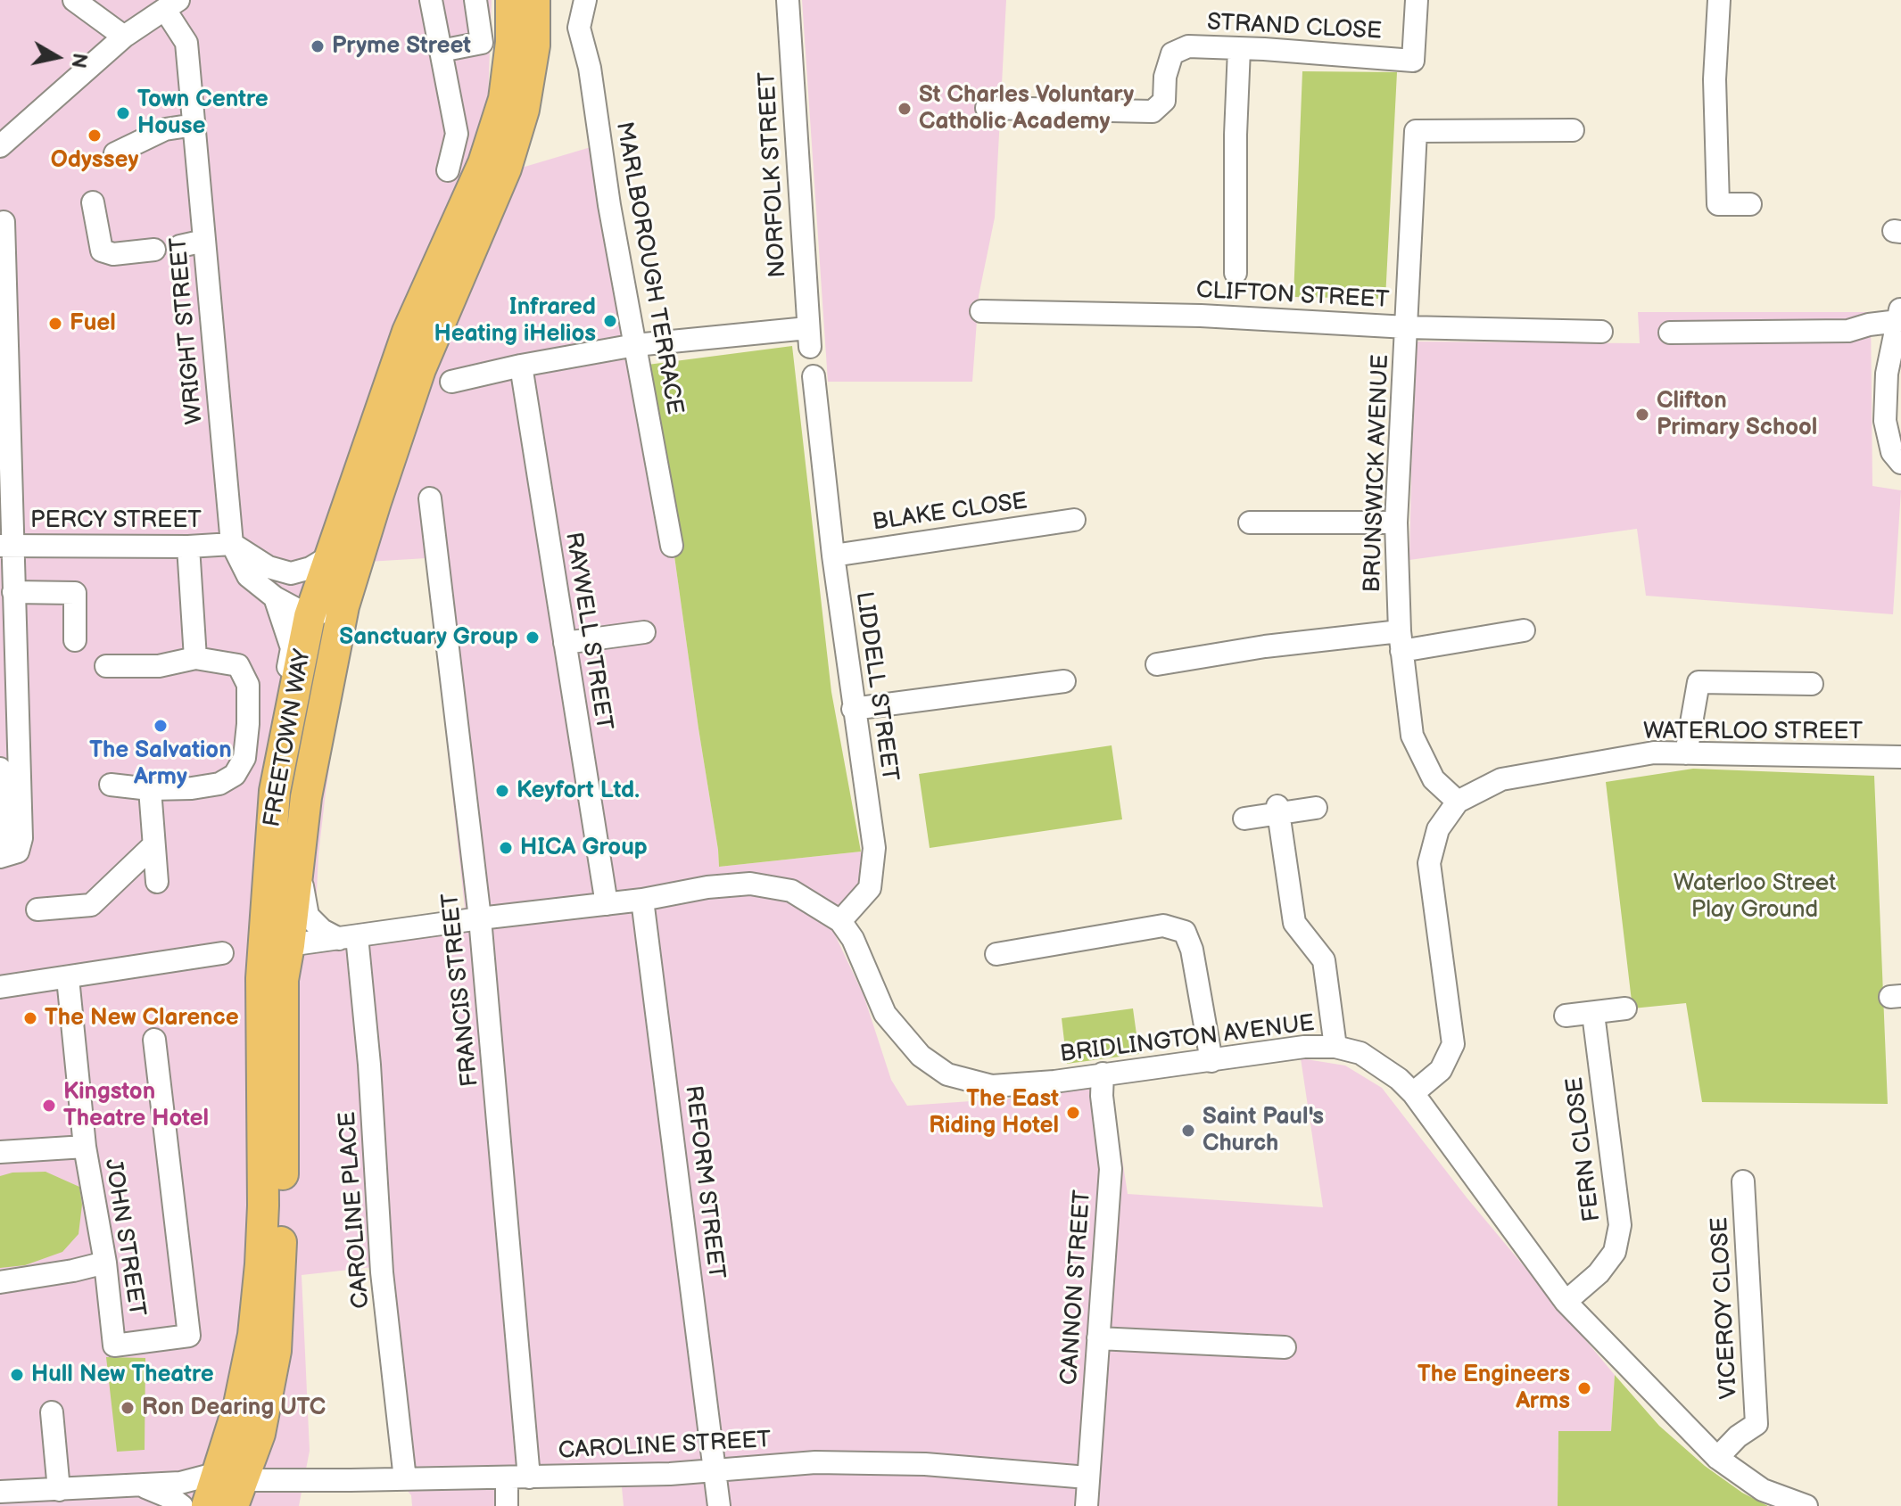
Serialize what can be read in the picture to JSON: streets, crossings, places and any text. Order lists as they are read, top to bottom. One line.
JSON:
{"streets":{"highway":["FREETOWN WAY"],"street":["STRAND CLOSE","NORFOLK STREET","MARLBOROUGH TERRACE","CLIFTON STREET","WRIGHT STREET","BRUNSWICK AVENUE","BLAKE CLOSE","PERCY STREET","RAYWELL STREET","LIDDELL STREET","WATERLOO STREET","FRANCIS STREET","BRIDLINGTON AVENUE","FERN CLOSE","REFORM STREET","CAROLINE PLACE","JOHN STREET","CANNON STREET","VICEROY CLOSE","CAROLINE STREET"]},"crossings":[["NORFOLK STREET","MARLBOROUGH TERRACE"],["CLIFTON STREET","BRUNSWICK AVENUE"],["WRIGHT STREET","PERCY STREET"],["WRIGHT STREET","FREETOWN WAY"],["BRUNSWICK AVENUE","WATERLOO STREET"],["BLAKE CLOSE","LIDDELL STREET"],["RAYWELL STREET","BRIDLINGTON AVENUE"],["LIDDELL STREET","BRIDLINGTON AVENUE"],["WATERLOO STREET","BRIDLINGTON AVENUE"],["FREETOWN WAY","BRIDLINGTON AVENUE"],["FREETOWN WAY","CAROLINE STREET"],["FRANCIS STREET","BRIDLINGTON AVENUE"],["FRANCIS STREET","CAROLINE STREET"],["BRIDLINGTON AVENUE","FERN CLOSE"],["BRIDLINGTON AVENUE","REFORM STREET"],["BRIDLINGTON AVENUE","CAROLINE PLACE"],["BRIDLINGTON AVENUE","CANNON STREET"],["BRIDLINGTON AVENUE","VICEROY CLOSE"],["REFORM STREET","CAROLINE STREET"],["CAROLINE PLACE","CAROLINE STREET"],["CANNON STREET","CAROLINE STREET"]],"parks":["Waterloo Street Play Ground"],"places":["Pryme Street","St Charles Voluntary Catholic Academy","Town Centre House","Odyssey","Infrared Heating iHelios","Fuel","Clifton Primary School","Sanctuary Group","The Salvation Army","Keyfort Ltd.","HICA Group","The New Clarence","Kingston Theatre Hotel","The East Riding Hotel","Saint Paul's Church","Hull New Theatre","The Engineers Arms","Ron Dearing UTC"],"north":"right"}
